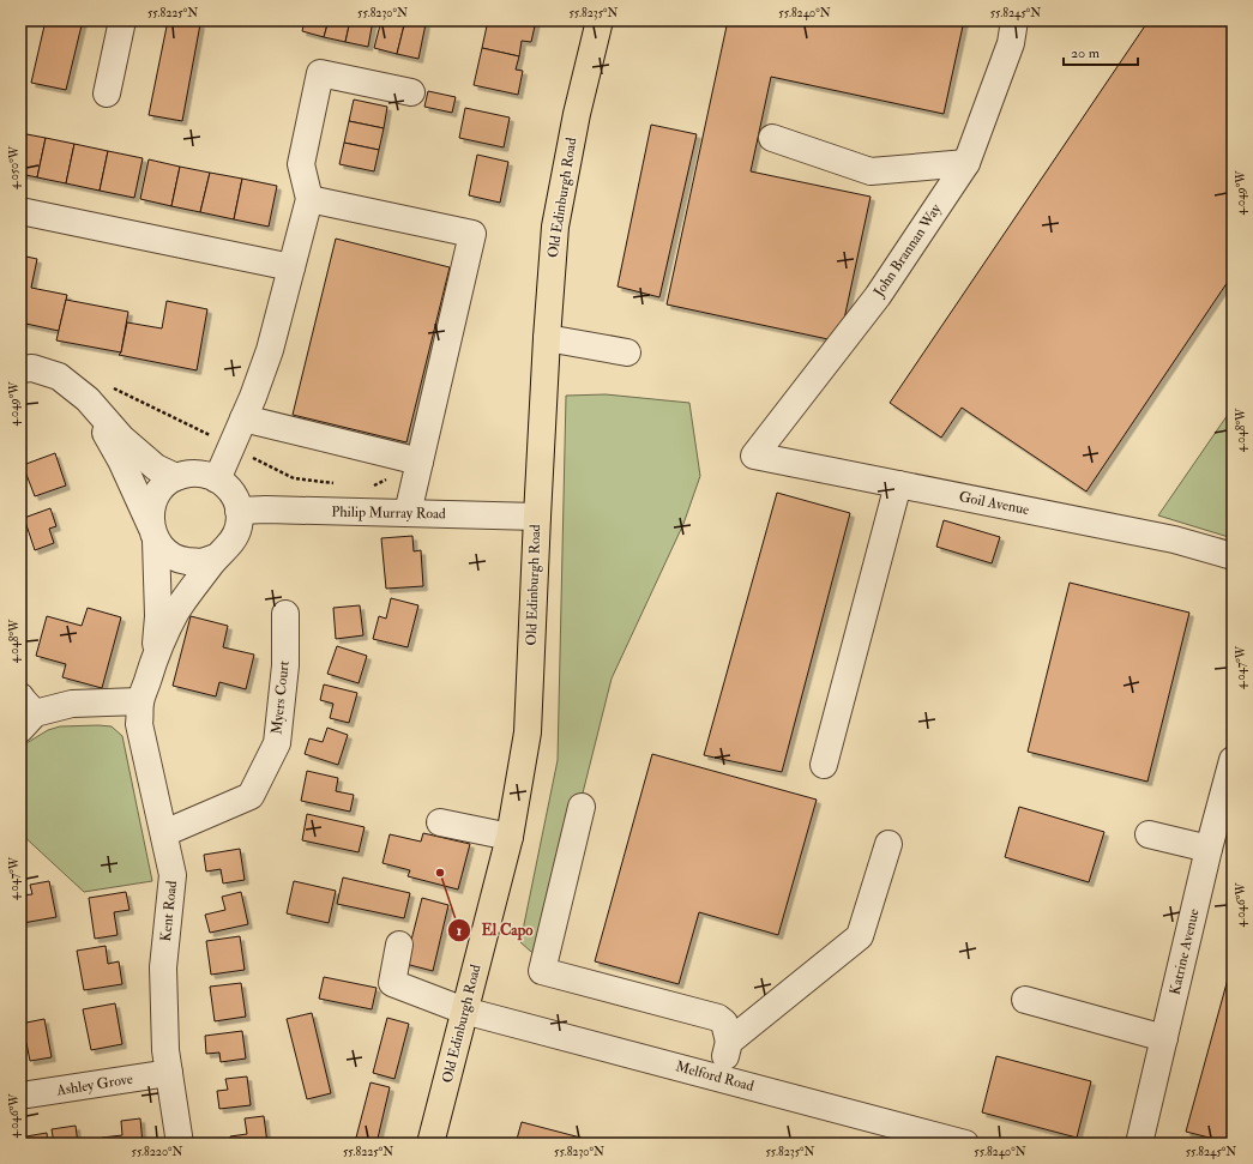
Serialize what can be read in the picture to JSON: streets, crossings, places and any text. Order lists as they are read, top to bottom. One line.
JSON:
{"streets":{"main road":["Old Edinburgh Road"],"street":["John Brannan Way","Goil Avenue","Philip Murray Road","Myers Court","Kent Road","Katrine Avenue","Melford Road","Ashley Grove"]},"crossings":[["Old Edinburgh Road","Philip Murray Road"],["Old Edinburgh Road","Melford Road"],["John Brannan Way","Goil Avenue"],["Philip Murray Road","Kent Road"],["Myers Court","Kent Road"],["Kent Road","Ashley Grove"]],"places":["El Capo"],"scale_bar":"20 m","coordinates":["55.8225°N","55.8230°N","55.8235°N","55.8240°N","55.8245°N","4.050°W","4.049°W","4.048°W","4.047°W","4.046°W","55.8220°N"]}
